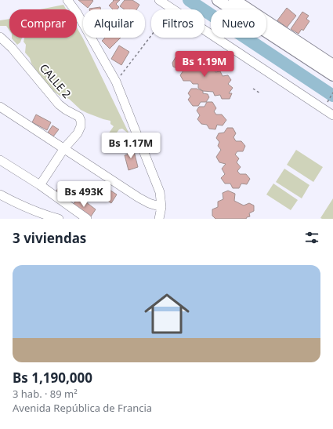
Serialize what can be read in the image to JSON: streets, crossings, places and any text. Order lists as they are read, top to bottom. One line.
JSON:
{"streets":{"street":["CALLE 2"]},"page":{"chip":["Comprar","Alquilar","Filtros","Nuevo"],"price":["Bs 1.19M","Bs 1.17M","Bs 493K"],"heading":"3 viviendas","list":[{"name":"Bs 1,190,000","note":"3 hab. · 89 m² · Avenida República de Francia"}]}}
